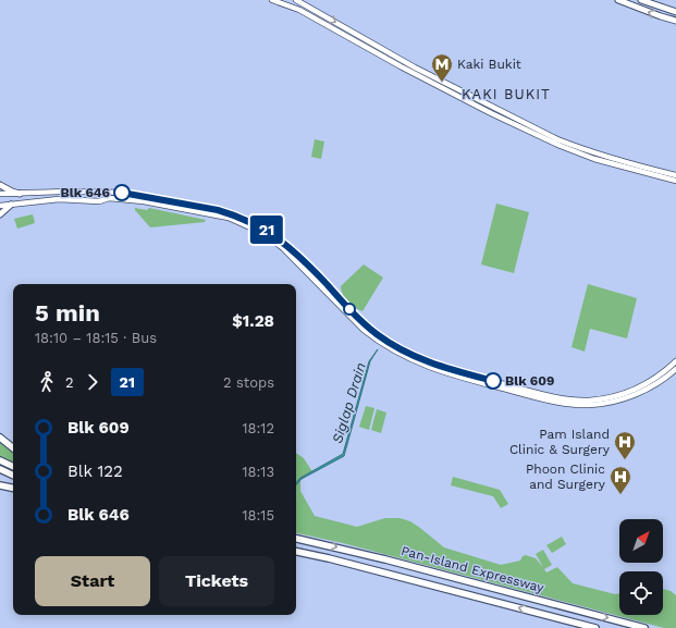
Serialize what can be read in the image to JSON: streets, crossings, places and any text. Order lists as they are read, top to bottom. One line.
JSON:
{"streets":{"highway":["Pan-Island Expressway"]},"districts":["KAKI BUKIT"],"water":["Siglap Drain"],"places":{"metro station":["Kaki Bukit"],"other":["Blk 646","Blk 609"],"hospital":["Pam Island Clinic & Surgery","Phoon Clinic and Surgery"]},"lines":["bus line 21"],"north":"top right","page":{"on_map":"21","heading":["5 min","18:10 – 18:15 · Bus","$1.28"],"legs":["2","21","2 stops"],"list":[{"name":"Blk 609","value":"18:12"},{"name":"Blk 122","value":"18:13"},{"name":"Blk 646","value":"18:15"}],"buttons":["Start","Tickets"]}}
